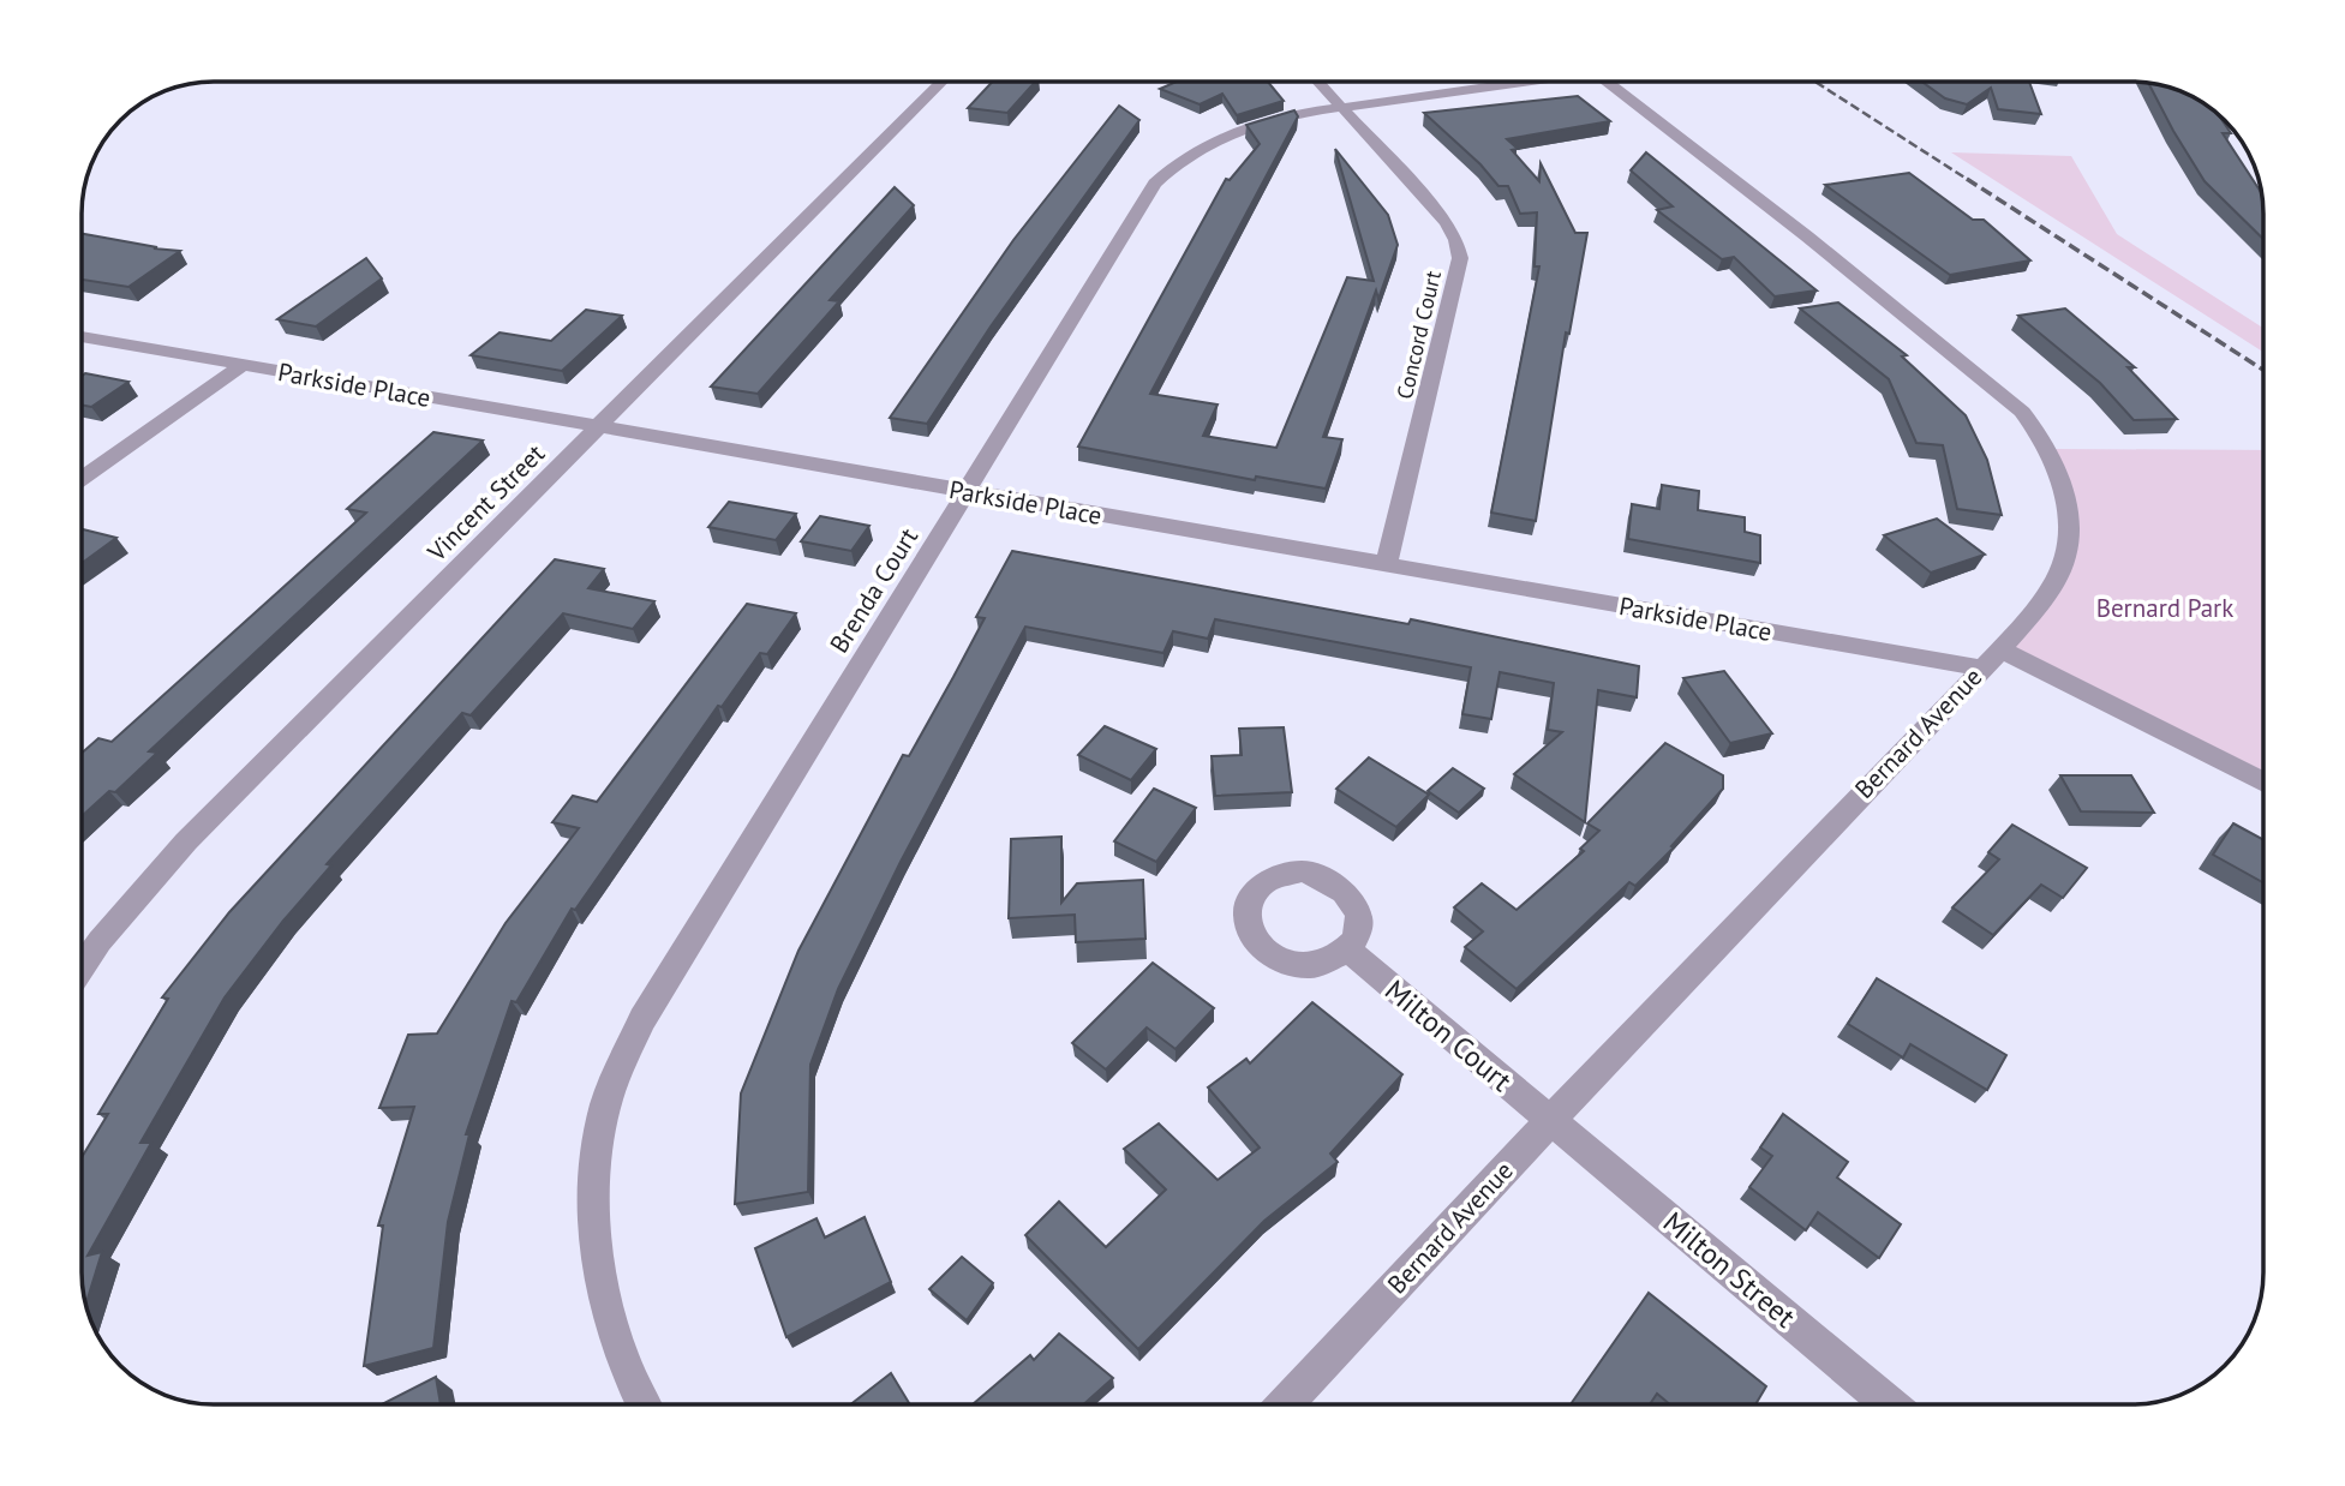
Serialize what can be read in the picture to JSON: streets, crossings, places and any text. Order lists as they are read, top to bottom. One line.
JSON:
{"streets":{"street":["Concord Court","Parkside Place","Vincent Street","Brenda Court","Bernard Avenue","Milton Court","Milton Street"]},"crossings":[["Concord Court","Parkside Place"],["Concord Court","Brenda Court"],["Parkside Place","Vincent Street"],["Parkside Place","Brenda Court"],["Parkside Place","Bernard Avenue"],["Bernard Avenue","Milton Court"],["Bernard Avenue","Milton Street"],["Milton Court","Milton Street"]],"parks":["Bernard Park"]}
